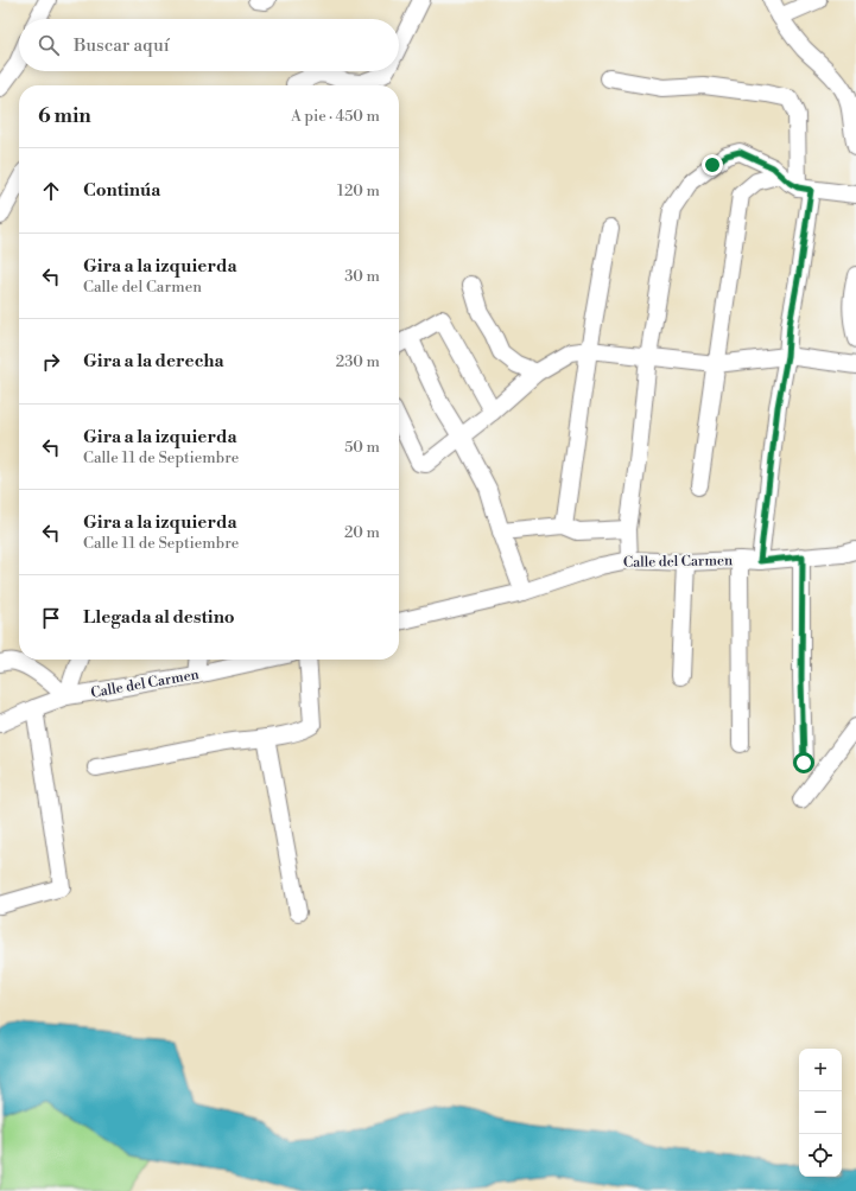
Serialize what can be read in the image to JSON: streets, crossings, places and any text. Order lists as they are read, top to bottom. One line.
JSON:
{"streets":{"street":["Calle del Carmen"]},"page":{"search":"Buscar aquí","heading":["6 min","A pie · 450 m"],"list":[["Continúa","120 m"],["Gira a la izquierda","Calle del Carmen","30 m"],["Gira a la derecha","230 m"],["Gira a la izquierda","Calle 11 de Septiembre","50 m"],["Gira a la izquierda","Calle 11 de Septiembre","20 m"],"Llegada al destino"],"map_buttons":["+","−"]}}
